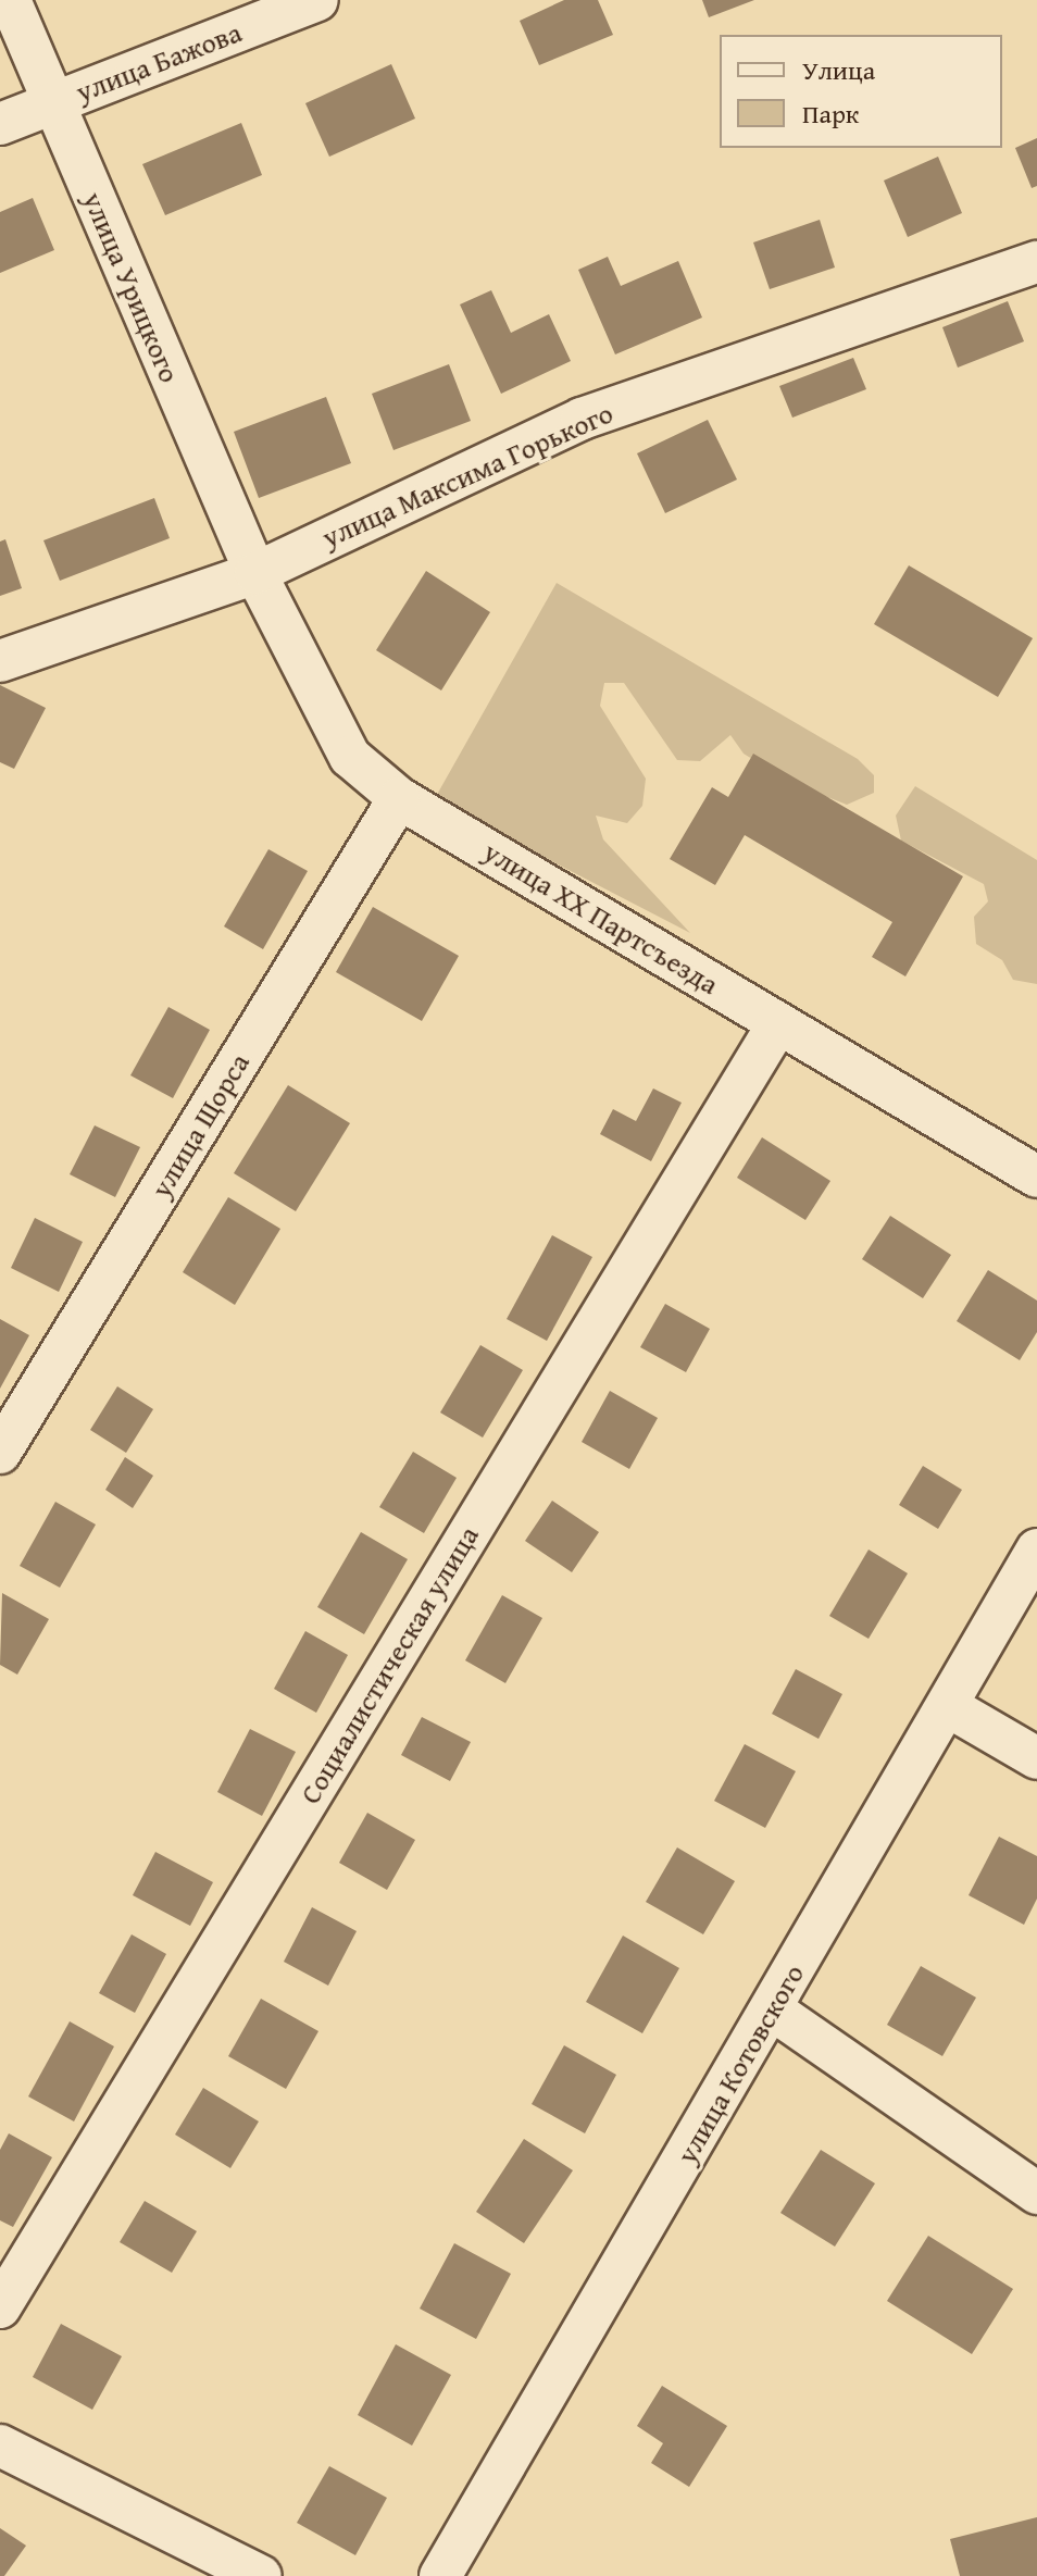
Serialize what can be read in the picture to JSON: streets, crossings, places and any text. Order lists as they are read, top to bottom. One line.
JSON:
{"streets":{"street":["улица Бажова","улица Урицкого","улица Максима Горького","улица XX Партсъезда","улица Щорса","Социалистическая улица","улица Котовского"]},"crossings":[["улица Бажова","улица Урицкого"],["улица Урицкого","улица Максима Горького"],["улица Урицкого","улица XX Партсъезда"],["улица Максима Горького","улица XX Партсъезда"],["улица XX Партсъезда","улица Щорса"],["улица XX Партсъезда","Социалистическая улица"]],"legend":["Улица","Парк"]}
